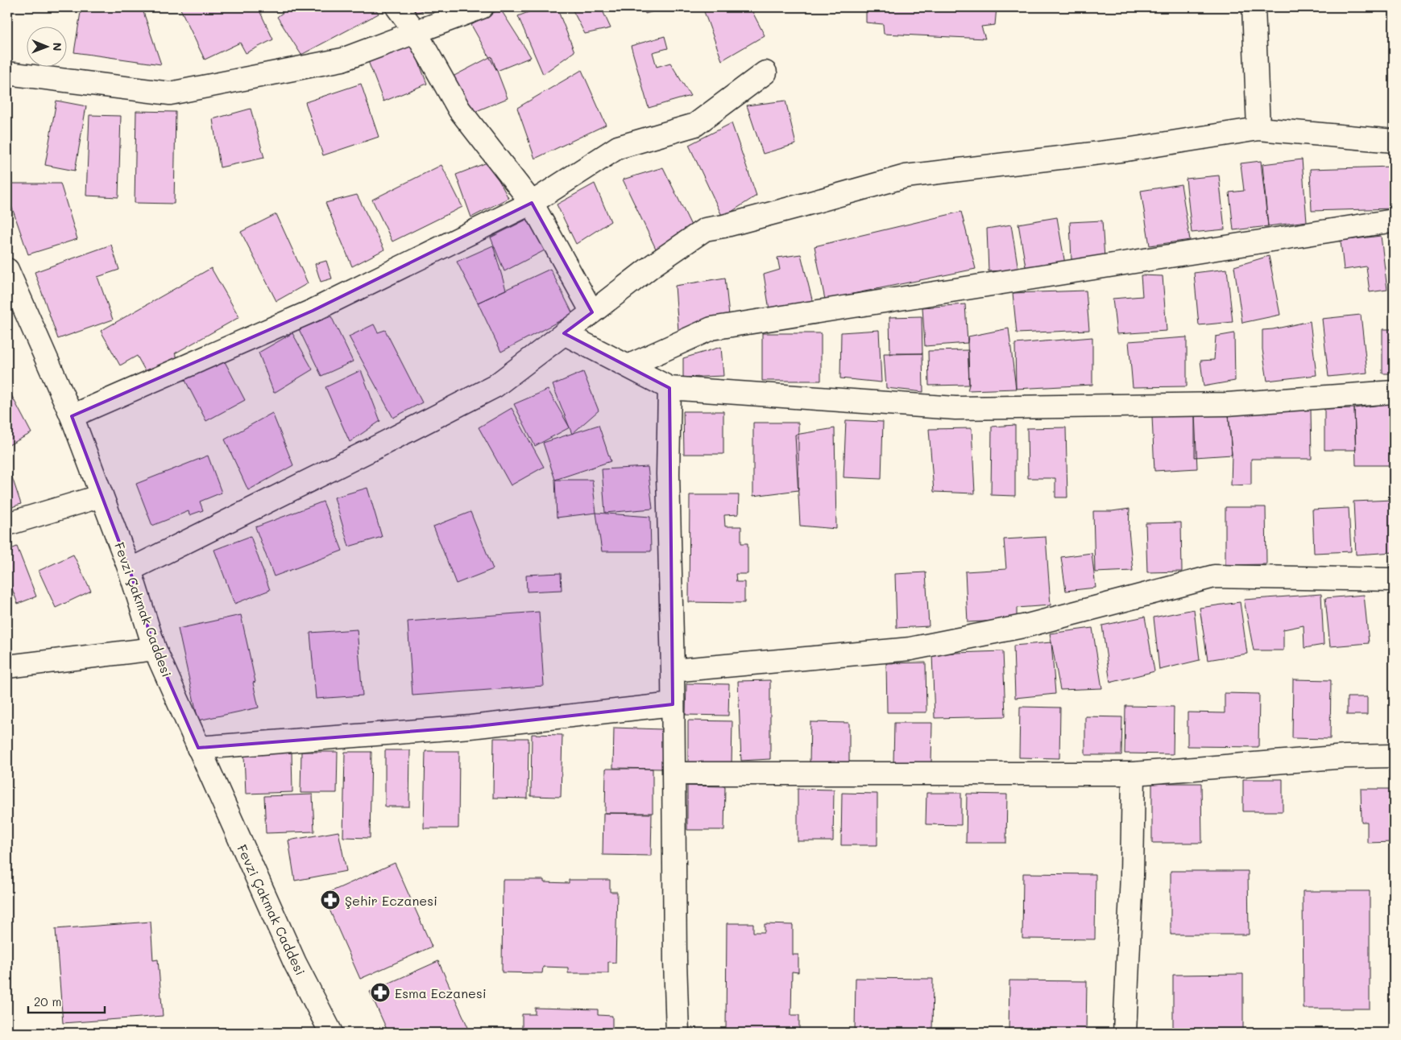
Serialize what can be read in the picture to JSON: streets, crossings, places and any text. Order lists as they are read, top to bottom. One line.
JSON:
{"streets":{"street":["Fevzi Çakmak Caddesi"]},"places":{"pharmacy":["Şehir Eczanesi","Esma Eczanesi"]},"scale_bar":"20 m","north":"right"}
